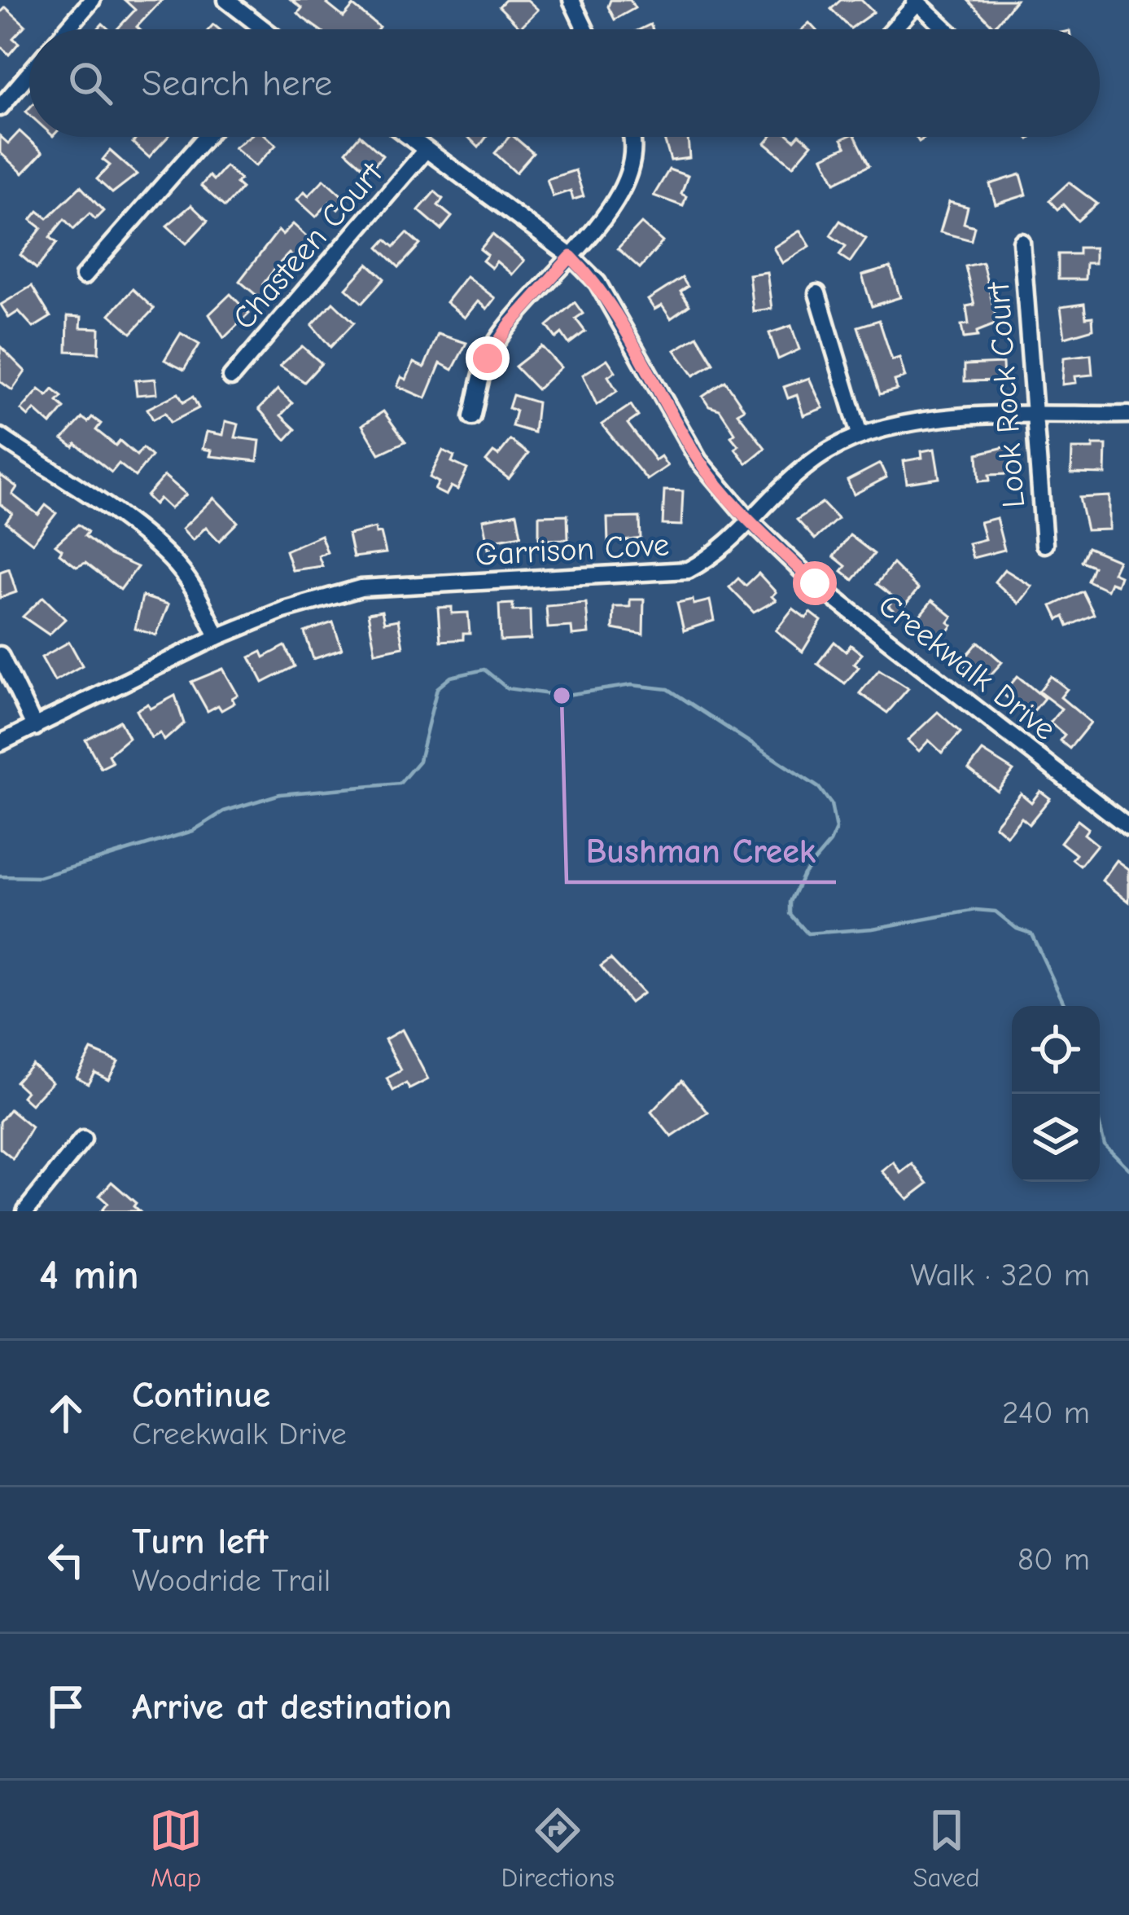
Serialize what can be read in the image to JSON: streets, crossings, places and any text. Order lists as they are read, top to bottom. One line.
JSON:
{"streets":{"street":["Chasteen Court","Look Rock Court","Garrison Cove","Creekwalk Drive"]},"crossings":[["Chasteen Court","Creekwalk Drive"],["Look Rock Court","Garrison Cove"],["Garrison Cove","Creekwalk Drive"]],"places":["Bushman Creek"],"page":{"search":"Search here","heading":["4 min","Walk · 320 m"],"list":[["Continue","Creekwalk Drive","240 m"],["Turn left","Woodride Trail","80 m"],"Arrive at destination"],"nav":["Map","Directions","Saved"]}}
